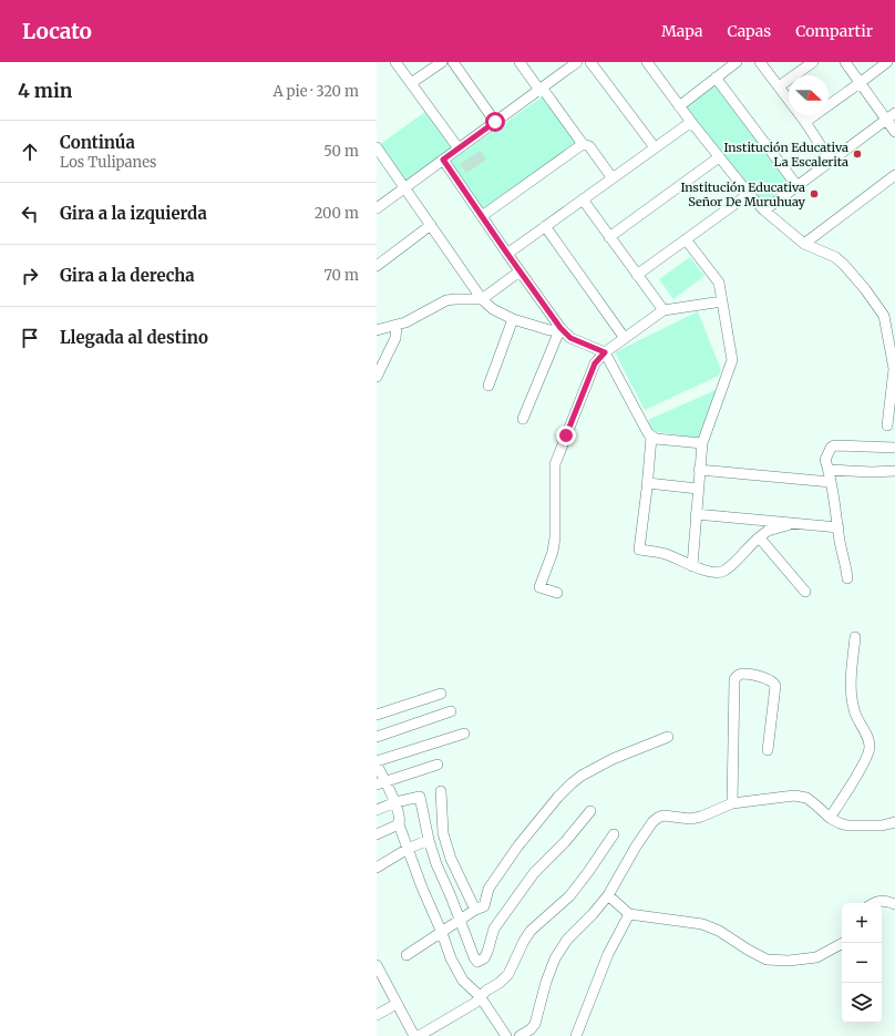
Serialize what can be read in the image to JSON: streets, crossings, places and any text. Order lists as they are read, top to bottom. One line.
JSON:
{"places":["Institución Educativa La Escalerita","Institución Educativa Señor De Muruhuay"],"north":"right","page":{"header":"Locato","nav":["Mapa","Capas","Compartir"],"heading":["4 min","A pie · 320 m"],"list":[["Continúa","Los Tulipanes","50 m"],["Gira a la izquierda","200 m"],["Gira a la derecha","70 m"],"Llegada al destino"],"map_buttons":["+","−"]}}
